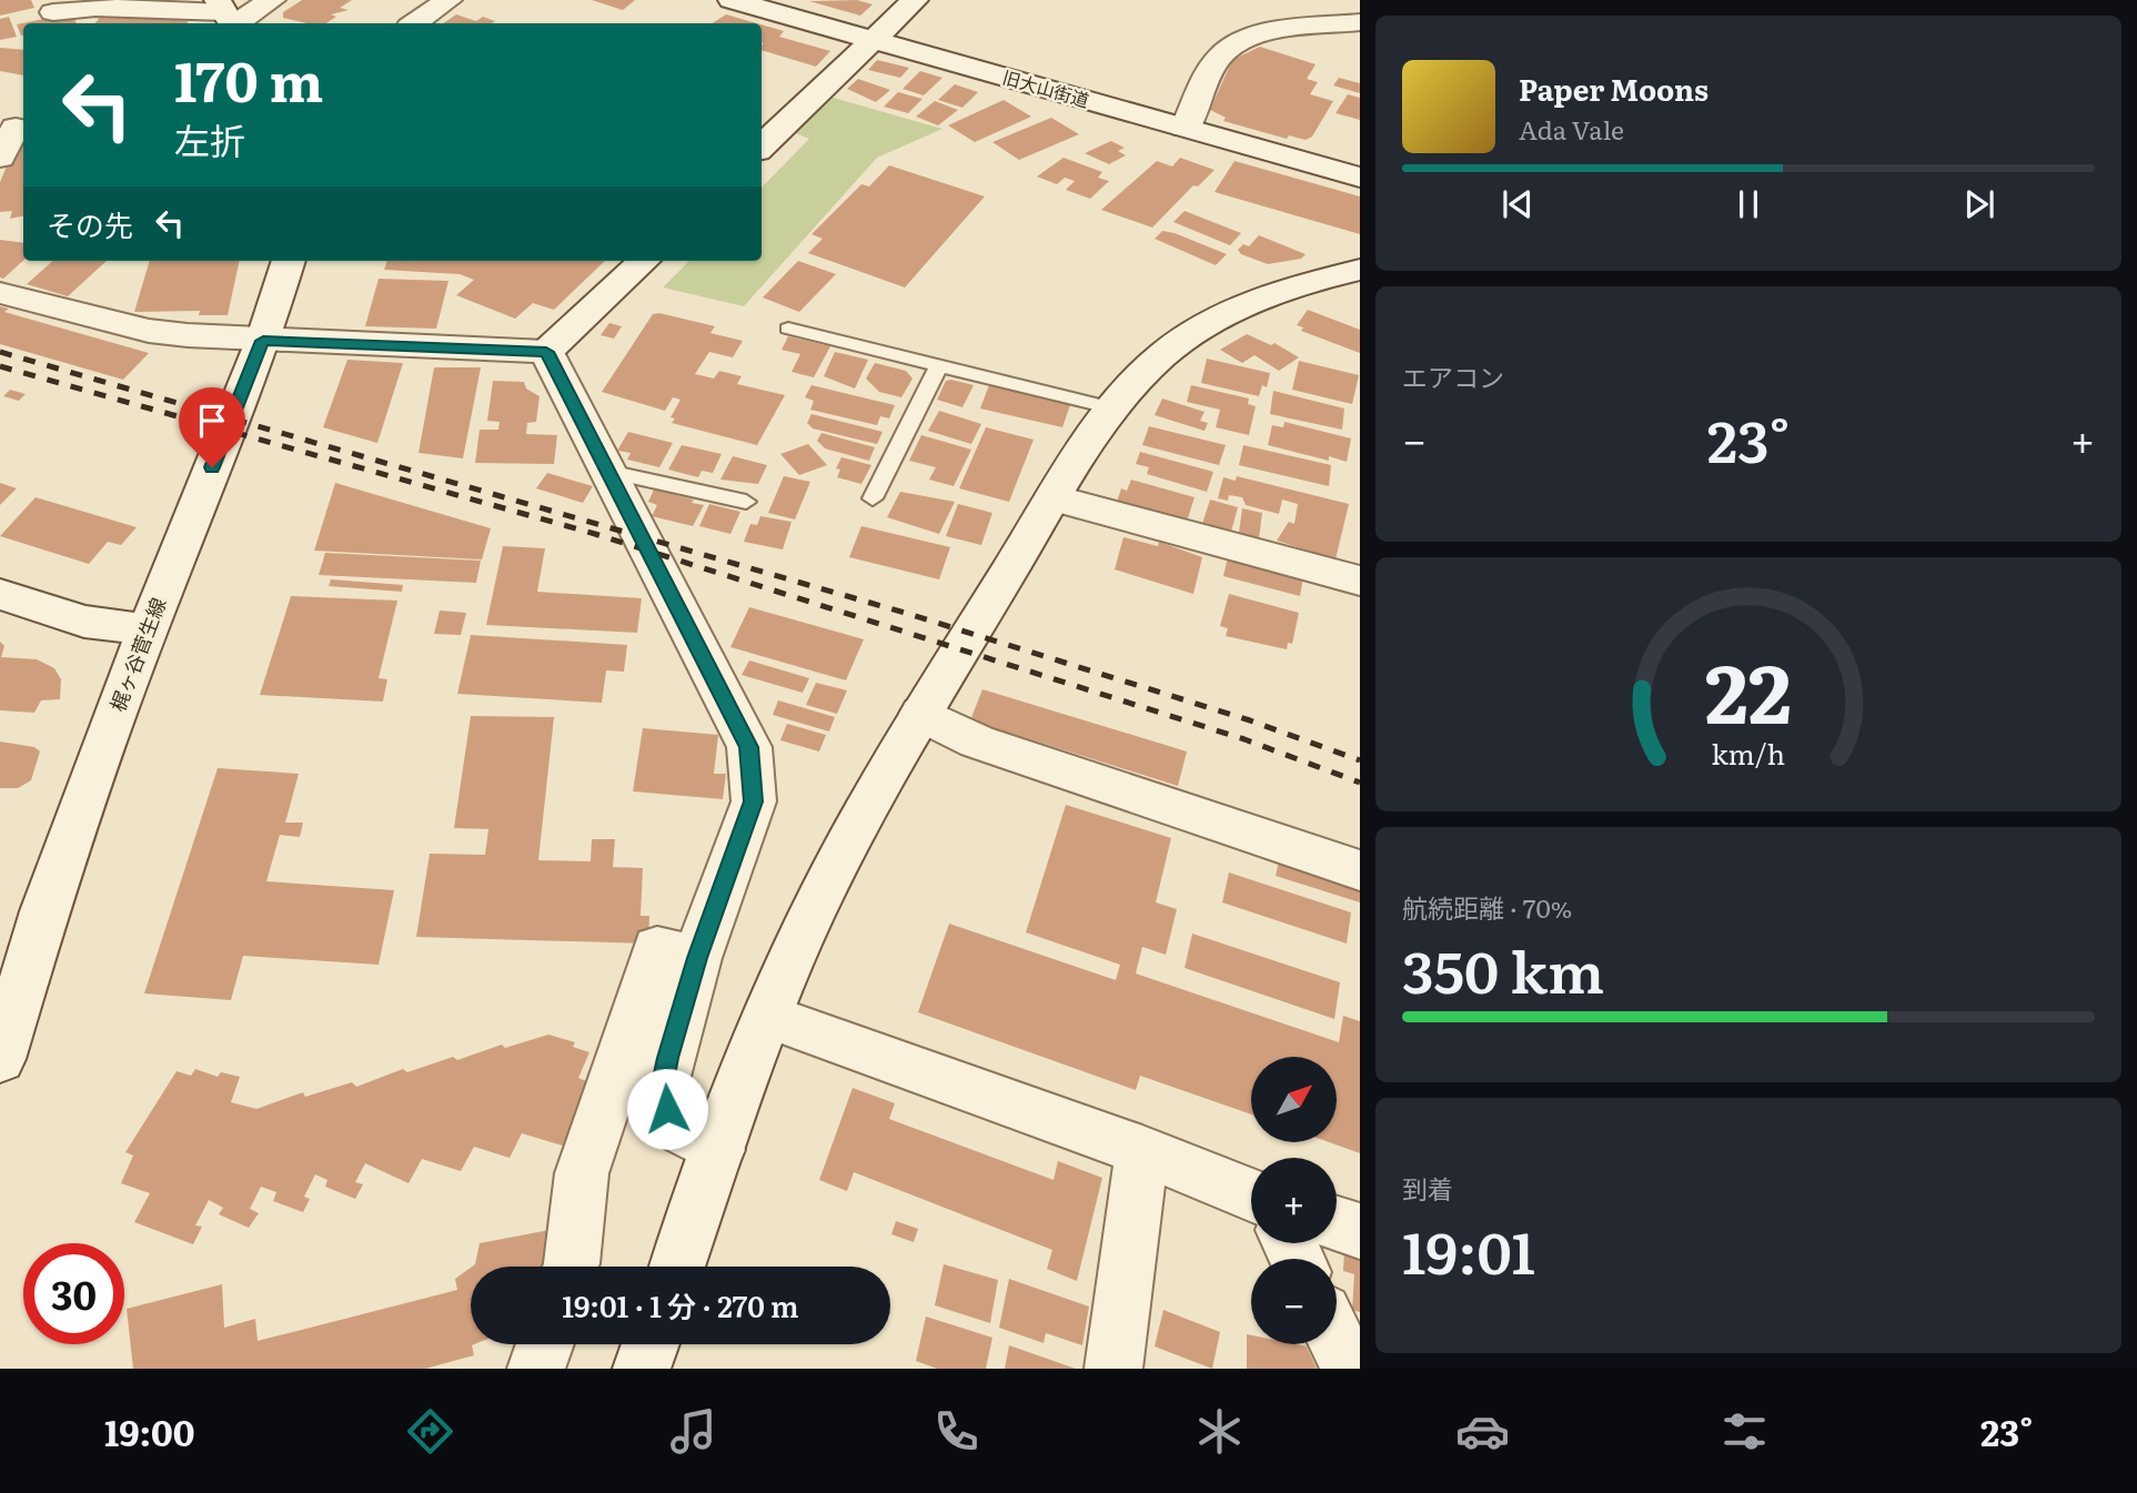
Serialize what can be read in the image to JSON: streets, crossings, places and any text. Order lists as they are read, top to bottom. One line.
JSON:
{"streets":{"street":["旧大山街道","梶ヶ谷菅生線"]},"north":"top right","page":{"turn":["170 m","左折"],"song":["Paper Moons","Ada Vale"],"then":"その先","tile":["エアコン",["航続距離 · 70%","350 km"],["到着","19:01"]],"heat":["−","23°","+"],"map_buttons":["+","−"],"limit":"30","trip":"19:01 · 1 分 · 270 m","tabs":["19:00","23°"],"gauge":["22","km/h"]}}
